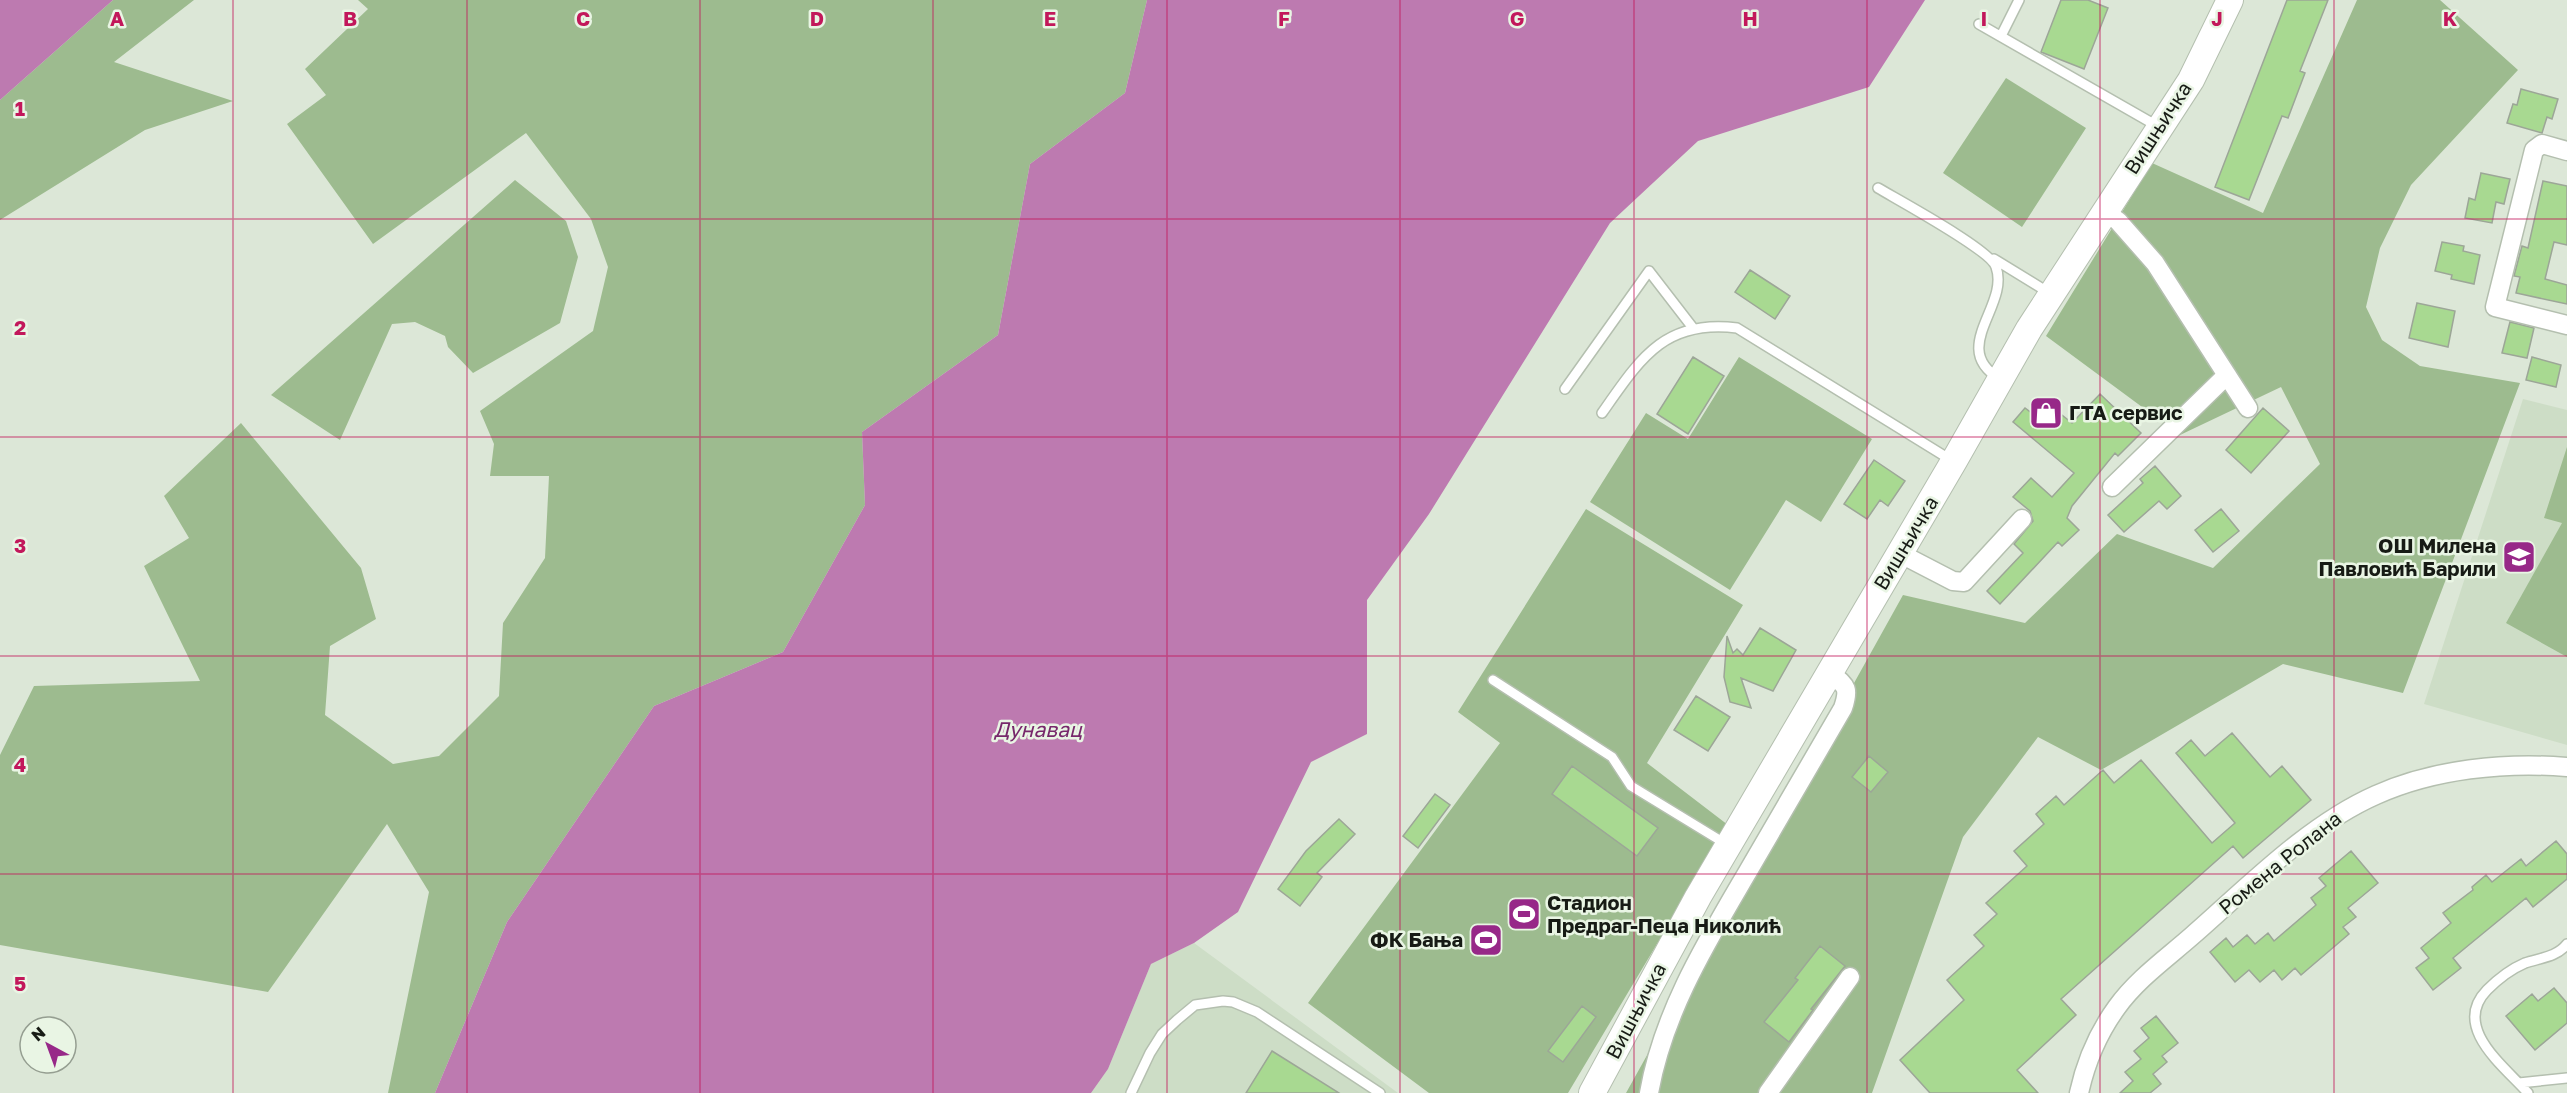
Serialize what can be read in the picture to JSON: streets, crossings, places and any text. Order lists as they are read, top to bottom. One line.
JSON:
{"streets":{"street":["Вишњичка","Ромена Ролана"]},"water":["Дунавац"],"places":{"shop":["ГТА сервис"],"school or university":["ОШ Милена Павловић Барили"],"sports":["Стадион Предраг-Пеца Николић","ФК Бања"]},"north":"top left","grid":{"columns":["A","B","C","D","E","F","G","H","I","J","K"],"rows":["1","2","3","4","5"]}}
